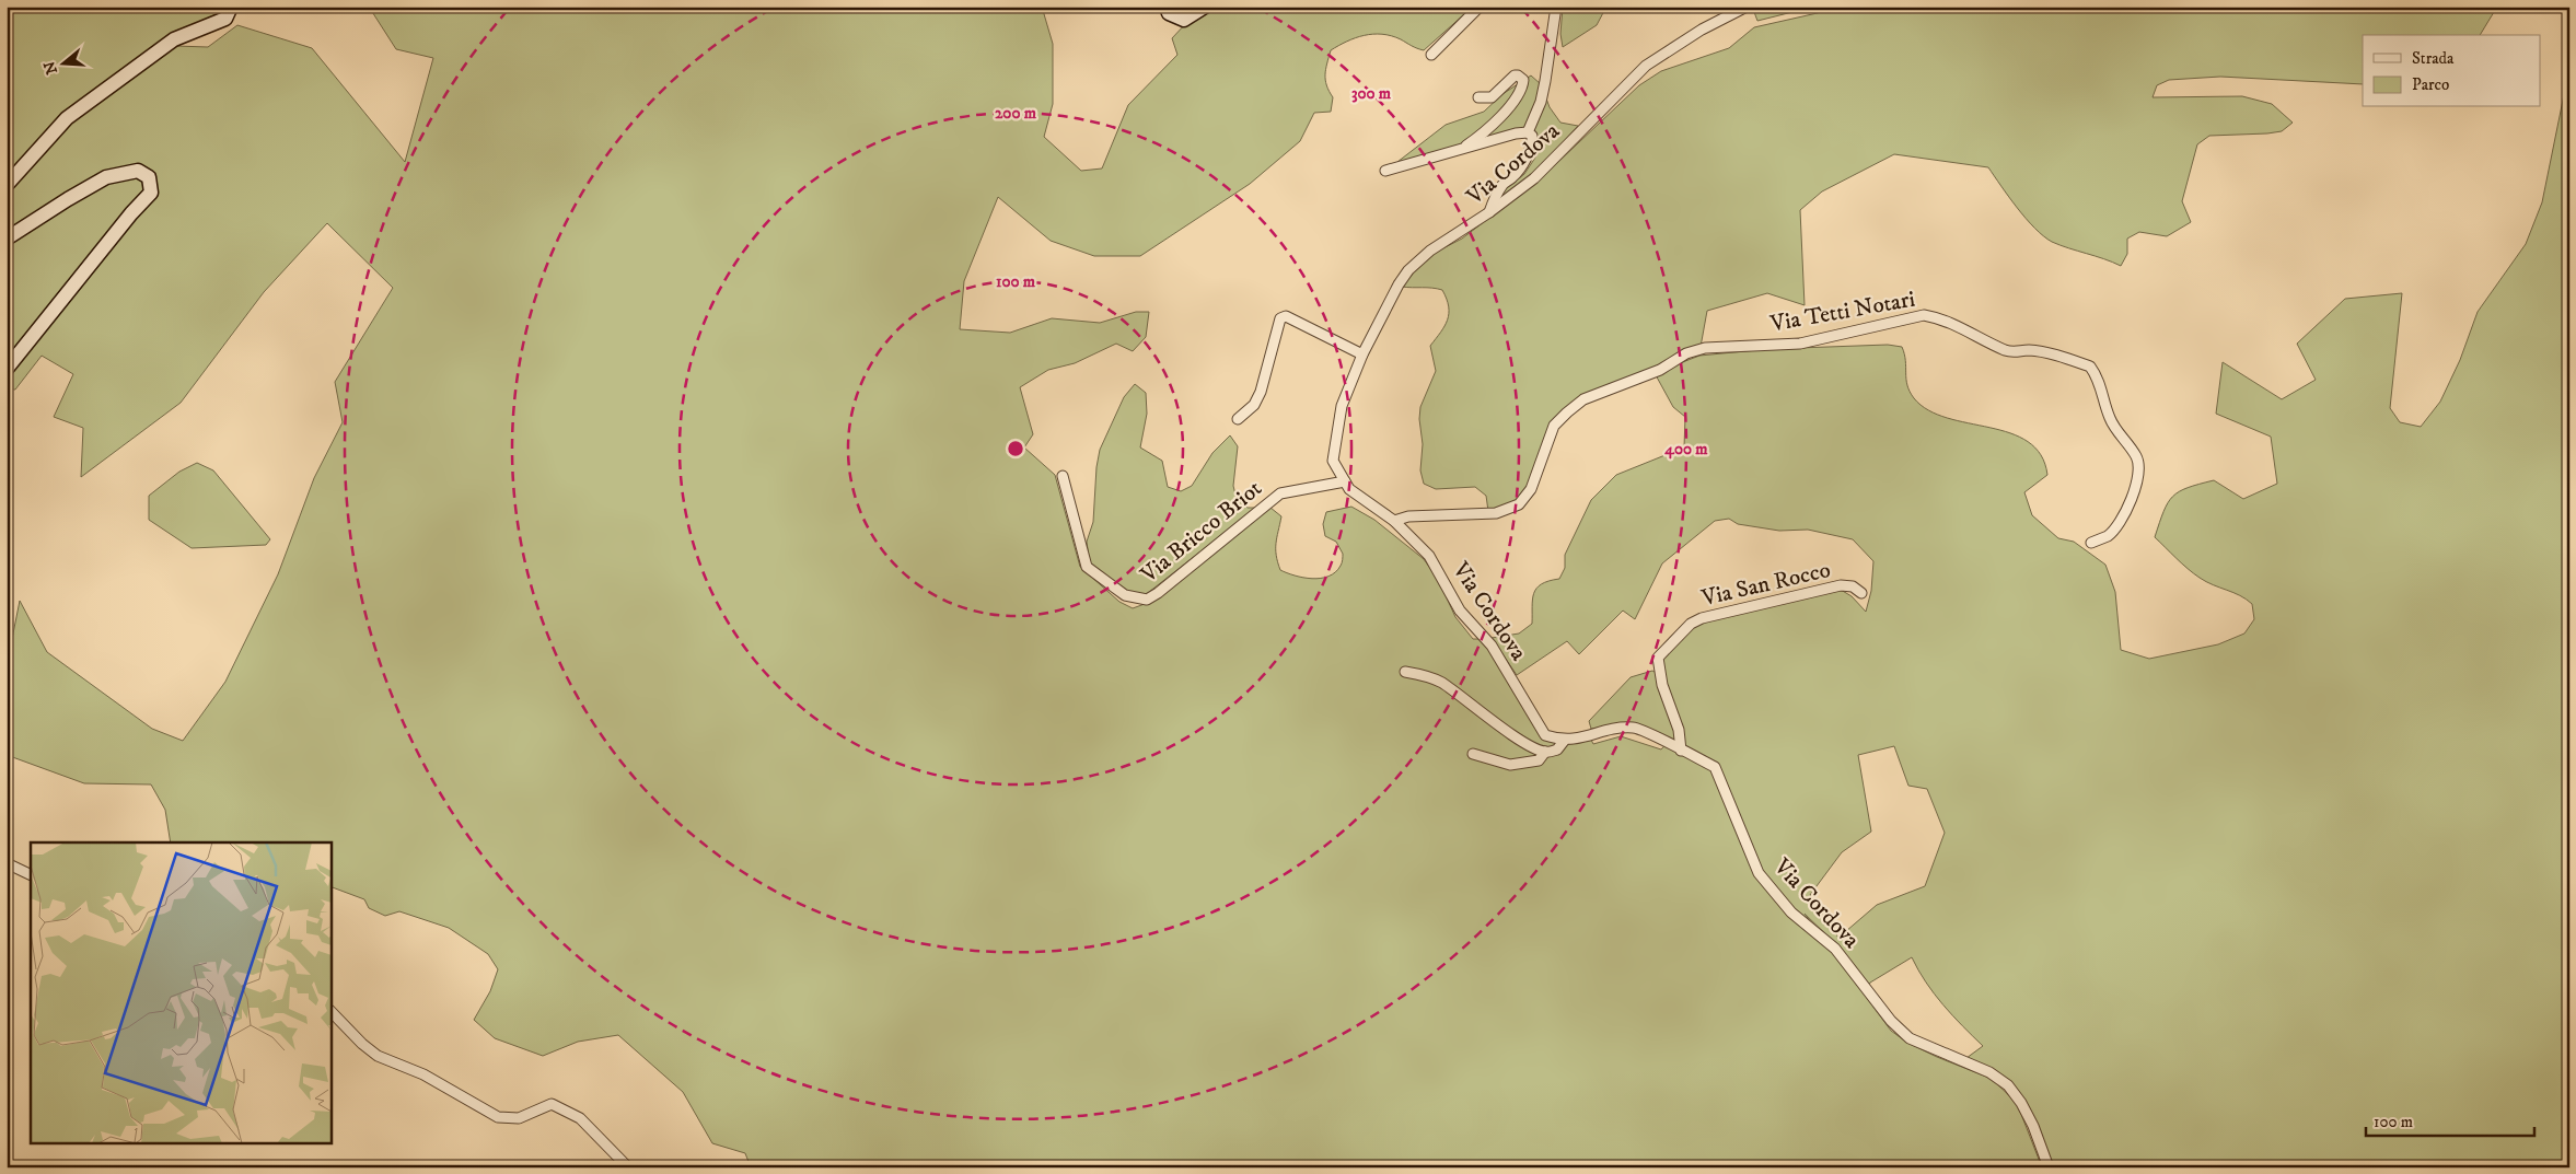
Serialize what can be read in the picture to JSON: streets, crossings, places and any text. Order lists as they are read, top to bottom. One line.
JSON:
{"streets":{"street":["Via Cordova","Via Tetti Notari","Via Bricco Briot","Via San Rocco"]},"crossings":[["Via Cordova","Via Tetti Notari"],["Via Cordova","Via Bricco Briot"],["Via Cordova","Via San Rocco"]],"legend":["Strada","Parco"],"scale_bar":"100 m","north":"left","rings":["300 m","200 m","100 m","400 m"]}
